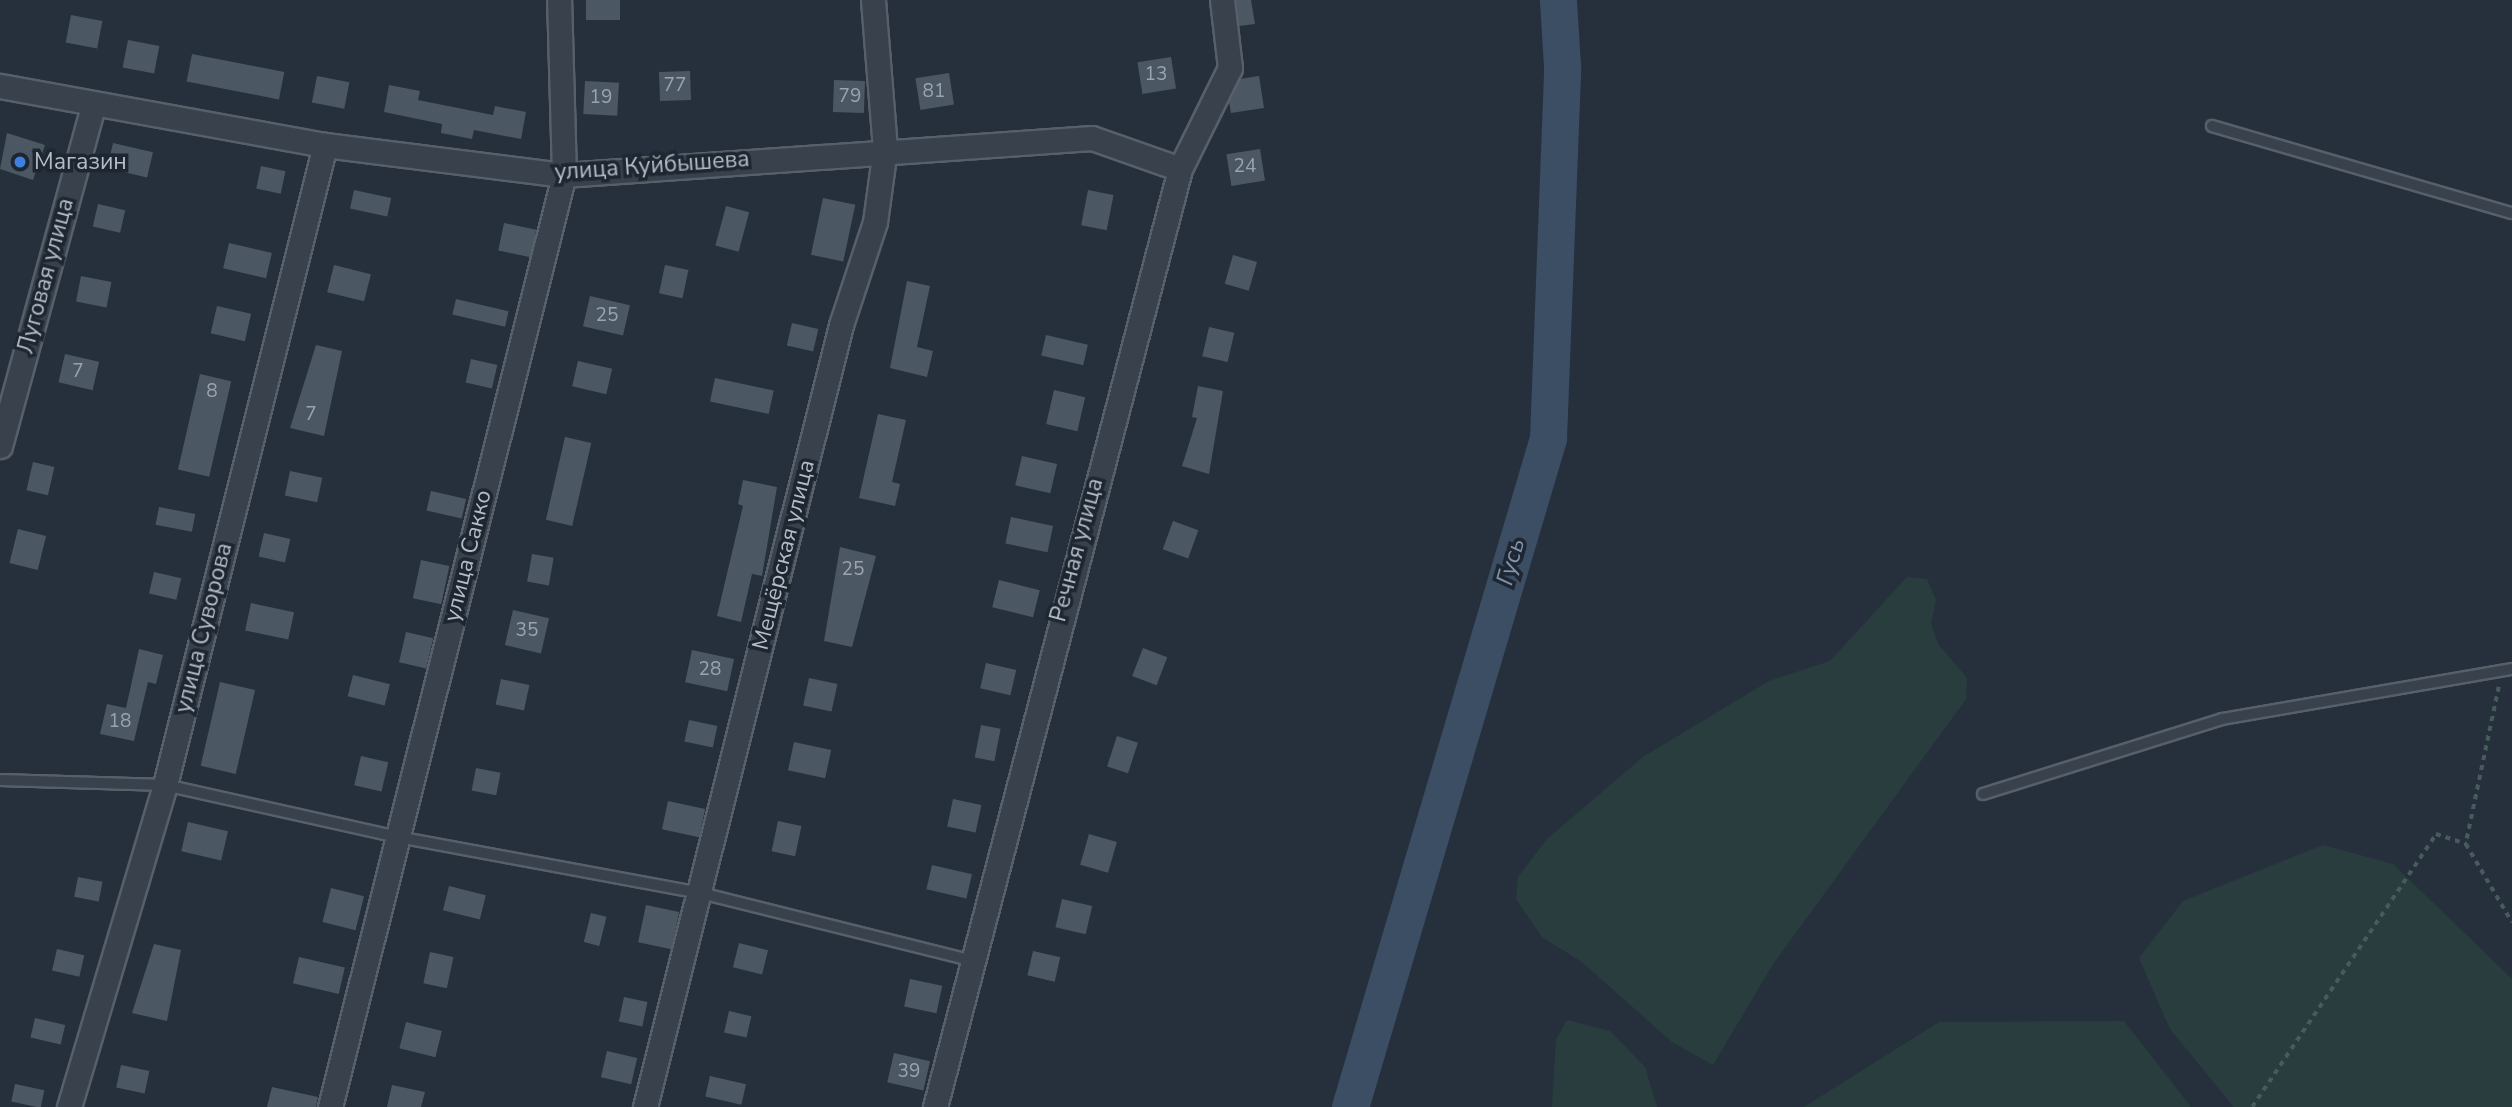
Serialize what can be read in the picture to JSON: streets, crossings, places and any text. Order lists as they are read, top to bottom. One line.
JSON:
{"streets":{"street":["улица Куйбышева","Луговая улица","Речная улица","Мещёрская улица","улица Сакко","улица Суворова"]},"crossings":[["улица Куйбышева","Луговая улица"],["улица Куйбышева","Речная улица"],["улица Куйбышева","Мещёрская улица"],["улица Куйбышева","улица Сакко"],["улица Куйбышева","улица Суворова"]],"water":["Гусь"],"places":["Магазин"],"house_numbers":["13","77","81","79","19","24","25","7","8","7","25","35","28","18","39"]}
